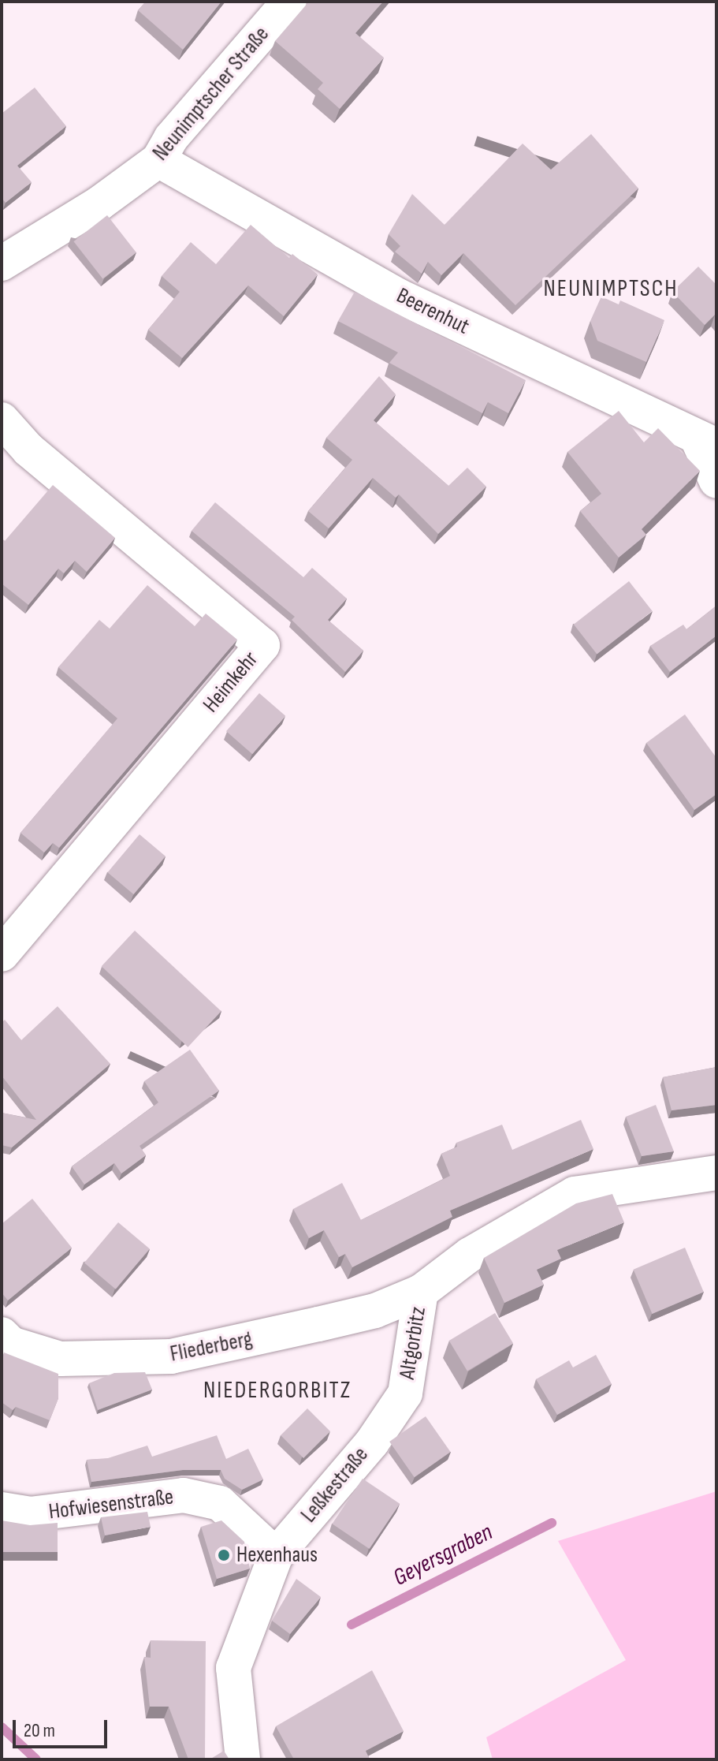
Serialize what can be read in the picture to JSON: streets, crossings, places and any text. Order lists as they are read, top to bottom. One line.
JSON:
{"streets":{"street":["Neunimptscher Straße","Beerenhut","Heimkehr","Altgorbitz","Fliederberg","Leßkestraße","Hofwiesenstraße"]},"crossings":[["Neunimptscher Straße","Beerenhut"],["Altgorbitz","Fliederberg"],["Altgorbitz","Leßkestraße"],["Leßkestraße","Hofwiesenstraße"]],"districts":["NEUNIMPTSCH","NIEDERGORBITZ"],"water":["Geyersgraben"],"places":["Hexenhaus"],"scale_bar":"20 m"}
